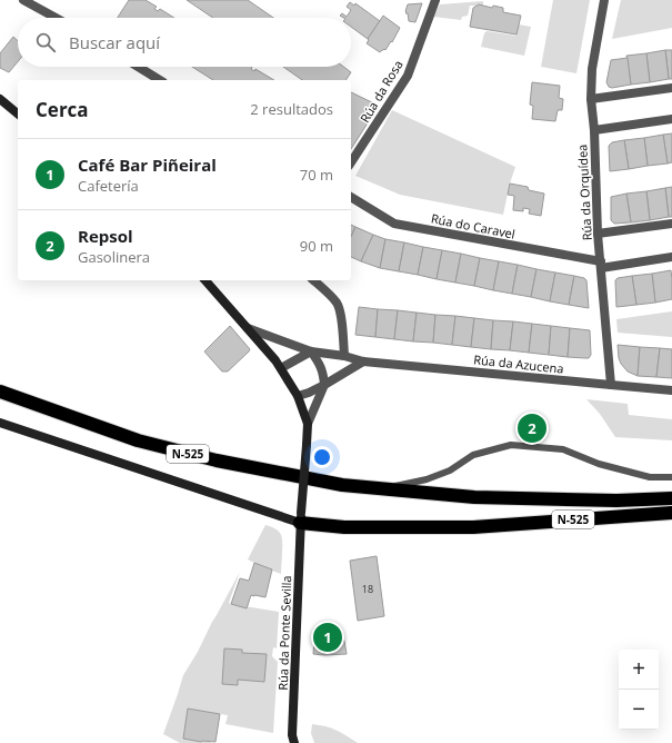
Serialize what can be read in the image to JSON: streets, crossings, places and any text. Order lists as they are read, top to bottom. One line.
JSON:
{"streets":{"highway":["N-525"],"street":["Rúa da Rosa","Rúa da Orquídea","Rúa do Caravel","Rúa da Azucena","Rúa da Ponte Sevilla"]},"crossings":[["Rúa da Orquídea","Rúa do Caravel"],["Rúa da Orquídea","Rúa da Azucena"],["N-525","Rúa da Ponte Sevilla"]],"house_numbers":["18"],"page":{"search":"Buscar aquí","heading":["Cerca","2 resultados"],"list":[{"mark":"1","name":"Café Bar Piñeiral","note":"Cafetería","value":"70 m"},{"mark":"2","name":"Repsol","note":"Gasolinera","value":"90 m"}],"pins":["2","1"],"map_buttons":["+","−"]}}
